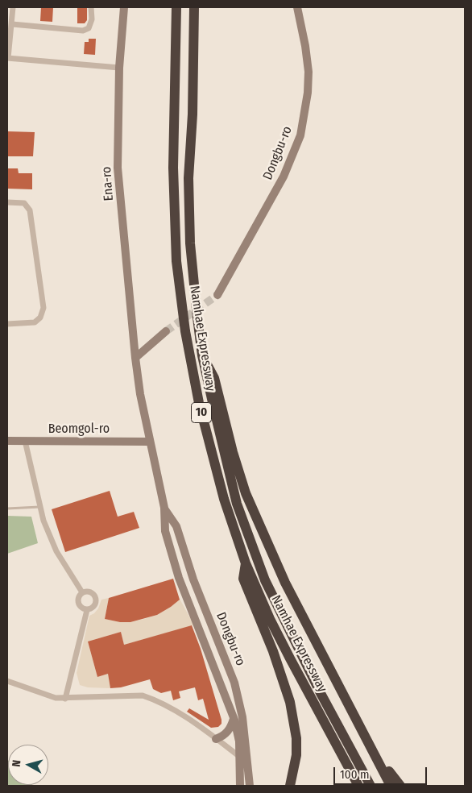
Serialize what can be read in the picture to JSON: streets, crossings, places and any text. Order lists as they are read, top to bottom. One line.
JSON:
{"streets":{"highway":["Namhae Expressway","10"],"street":["Dongbu-ro","Ena-ro","Beomgol-ro"]},"crossings":[["Dongbu-ro","Ena-ro"],["Dongbu-ro","Beomgol-ro"]],"scale_bar":"100 m","north":"left"}
